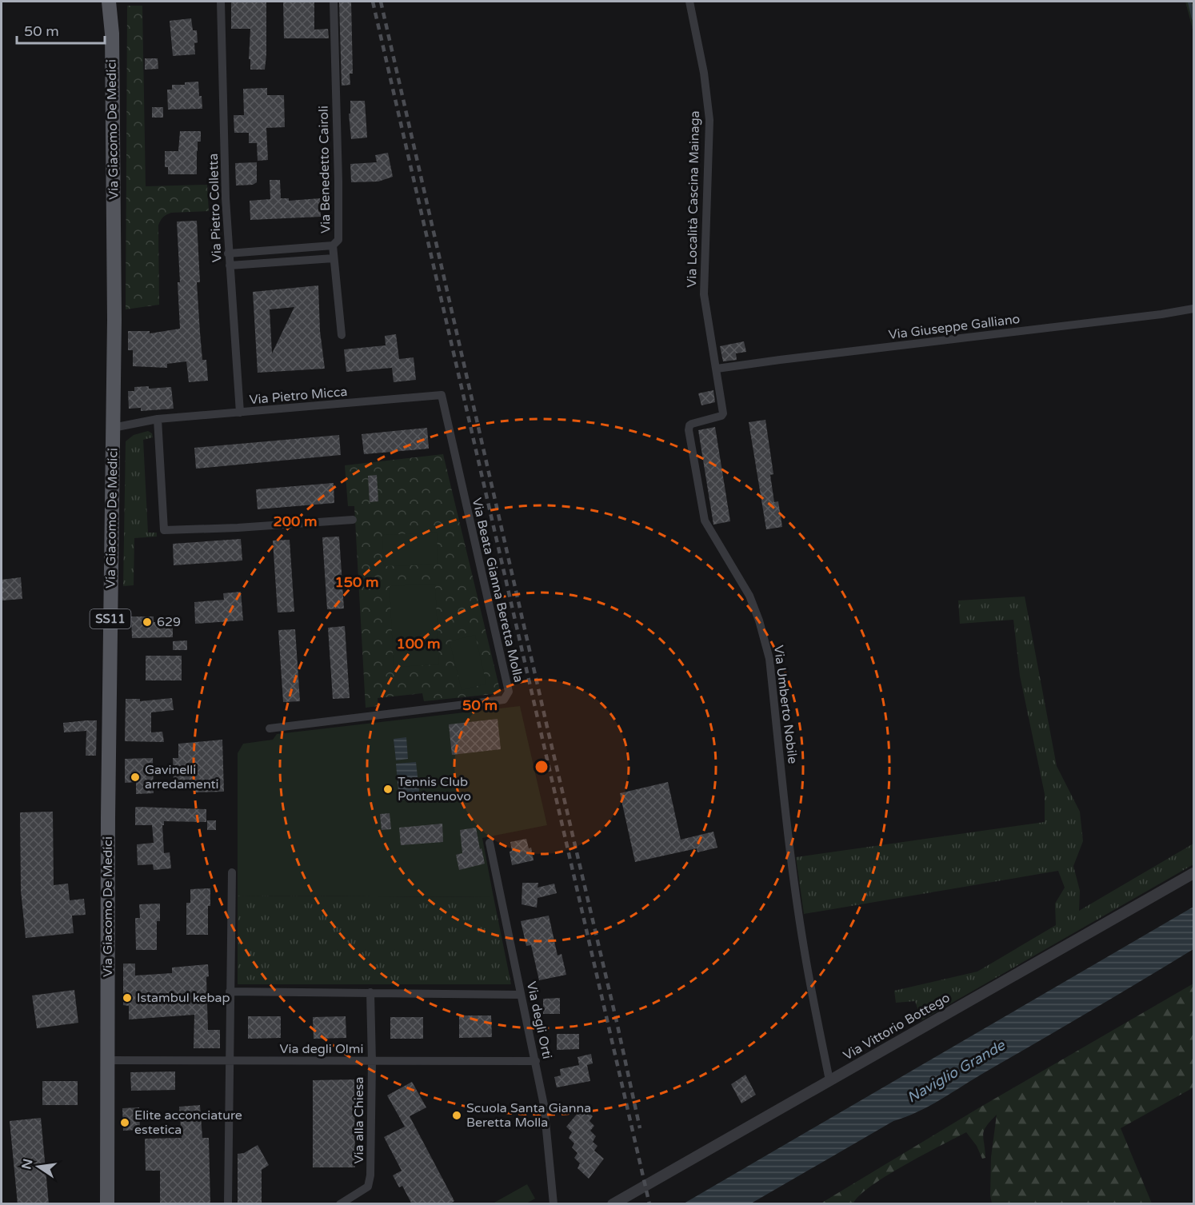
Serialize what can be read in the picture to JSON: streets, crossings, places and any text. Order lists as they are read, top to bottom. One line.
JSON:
{"streets":{"main road":["Via Giacomo De Medici","SS11"],"street":["Via Benedetto Cairoli","Via Località Cascina Mainaga","Via Pietro Colletta","Via Giuseppe Galliano","Via Pietro Micca","Via Beata Gianna Beretta Molla","Via Umberto Nobile","Via degli Orti","Via Vittorio Bottego","Via degli Olmi","Via alla Chiesa"]},"crossings":[["Via Giacomo De Medici","Via Pietro Micca"],["Via Giacomo De Medici","SS11"],["Via Giacomo De Medici","Via degli Olmi"],["Via Località Cascina Mainaga","Via Giuseppe Galliano"],["Via Località Cascina Mainaga","Via Umberto Nobile"],["Via Pietro Colletta","Via Pietro Micca"],["Via Giuseppe Galliano","Via Umberto Nobile"],["Via Pietro Micca","Via Beata Gianna Beretta Molla"],["Via Umberto Nobile","Via Vittorio Bottego"],["Via degli Orti","Via degli Olmi"],["Via degli Olmi","Via alla Chiesa"]],"water":["Naviglio Grande"],"places":["629","Gavinelli arredamenti","Tennis Club Pontenuovo","Istambul kebap","Scuola Santa Gianna Beretta Molla","Elite acconciature estetica"],"scale_bar":"50 m","north":"left","rings":["200 m","150 m","100 m","50 m"]}
